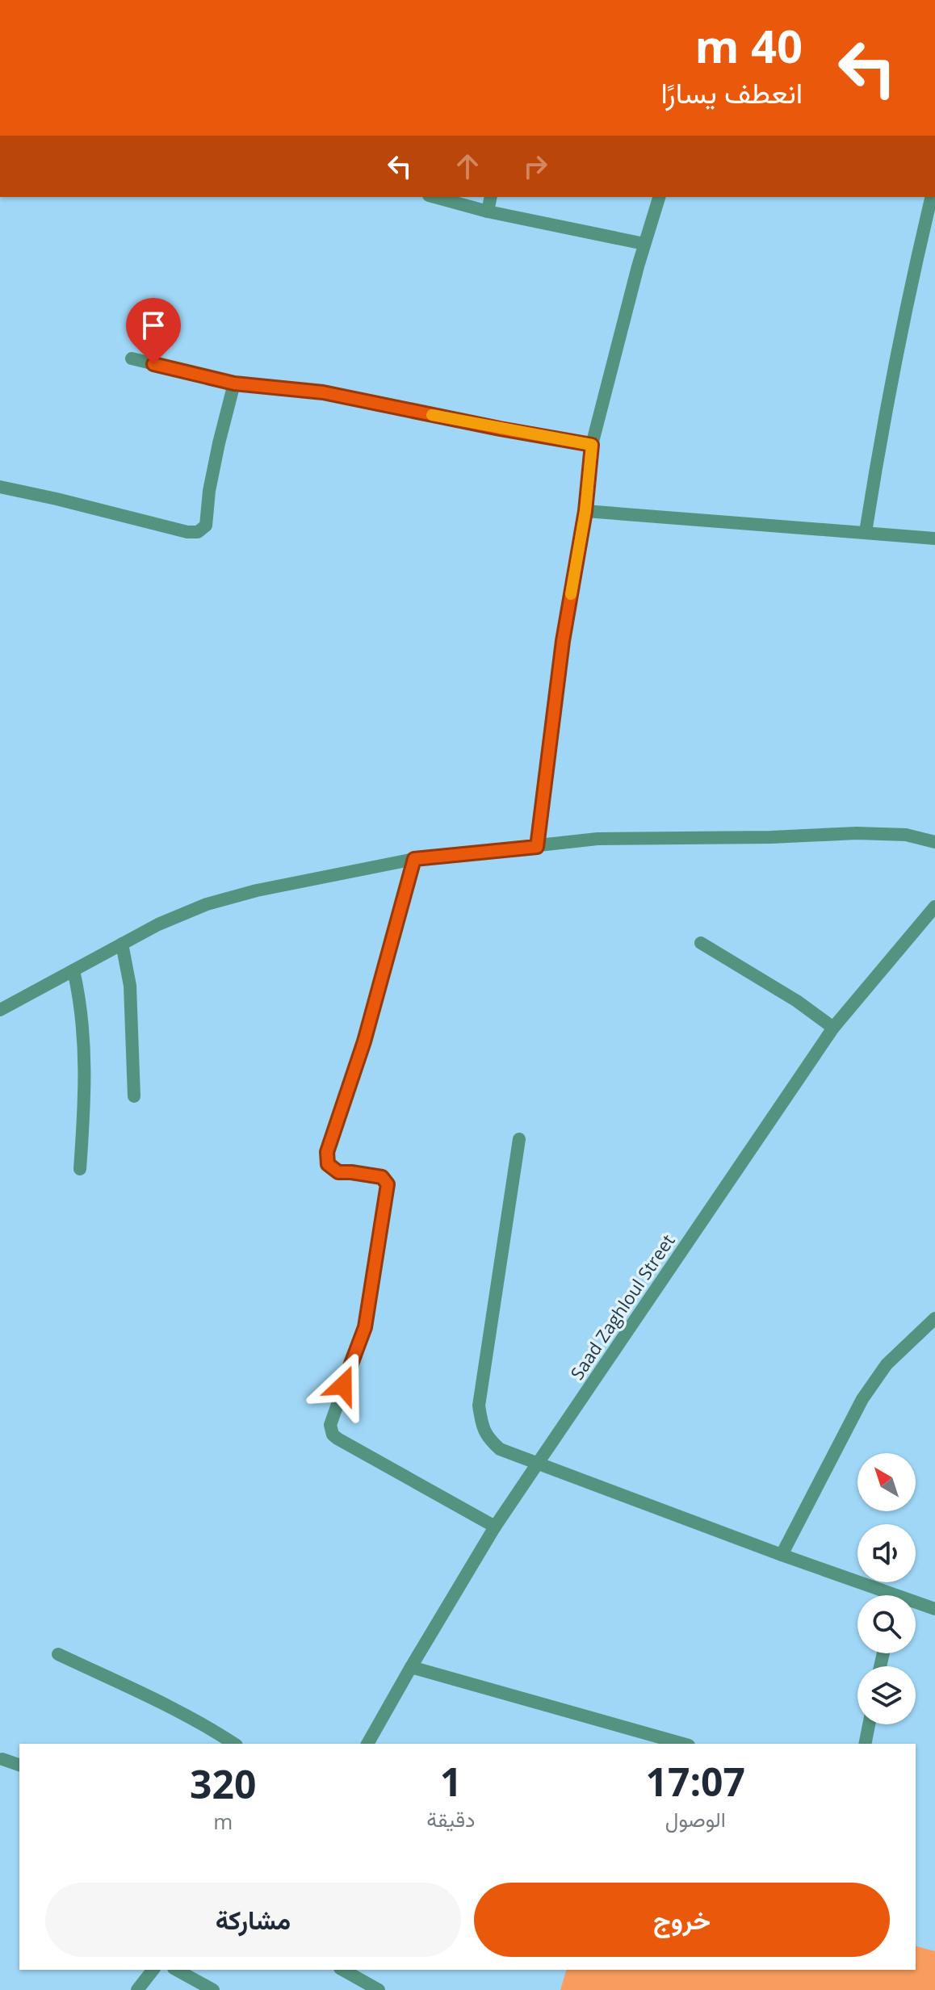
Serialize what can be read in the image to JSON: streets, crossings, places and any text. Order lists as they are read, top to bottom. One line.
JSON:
{"streets":{"street":["Saad Zaghloul Street"]},"north":"top left","page":{"turn":["40 m","انعطف يسارًا"],"eta":["17:07","الوصول","1","دقيقة","320","m"],"buttons":["خروج","مشاركة"]}}
